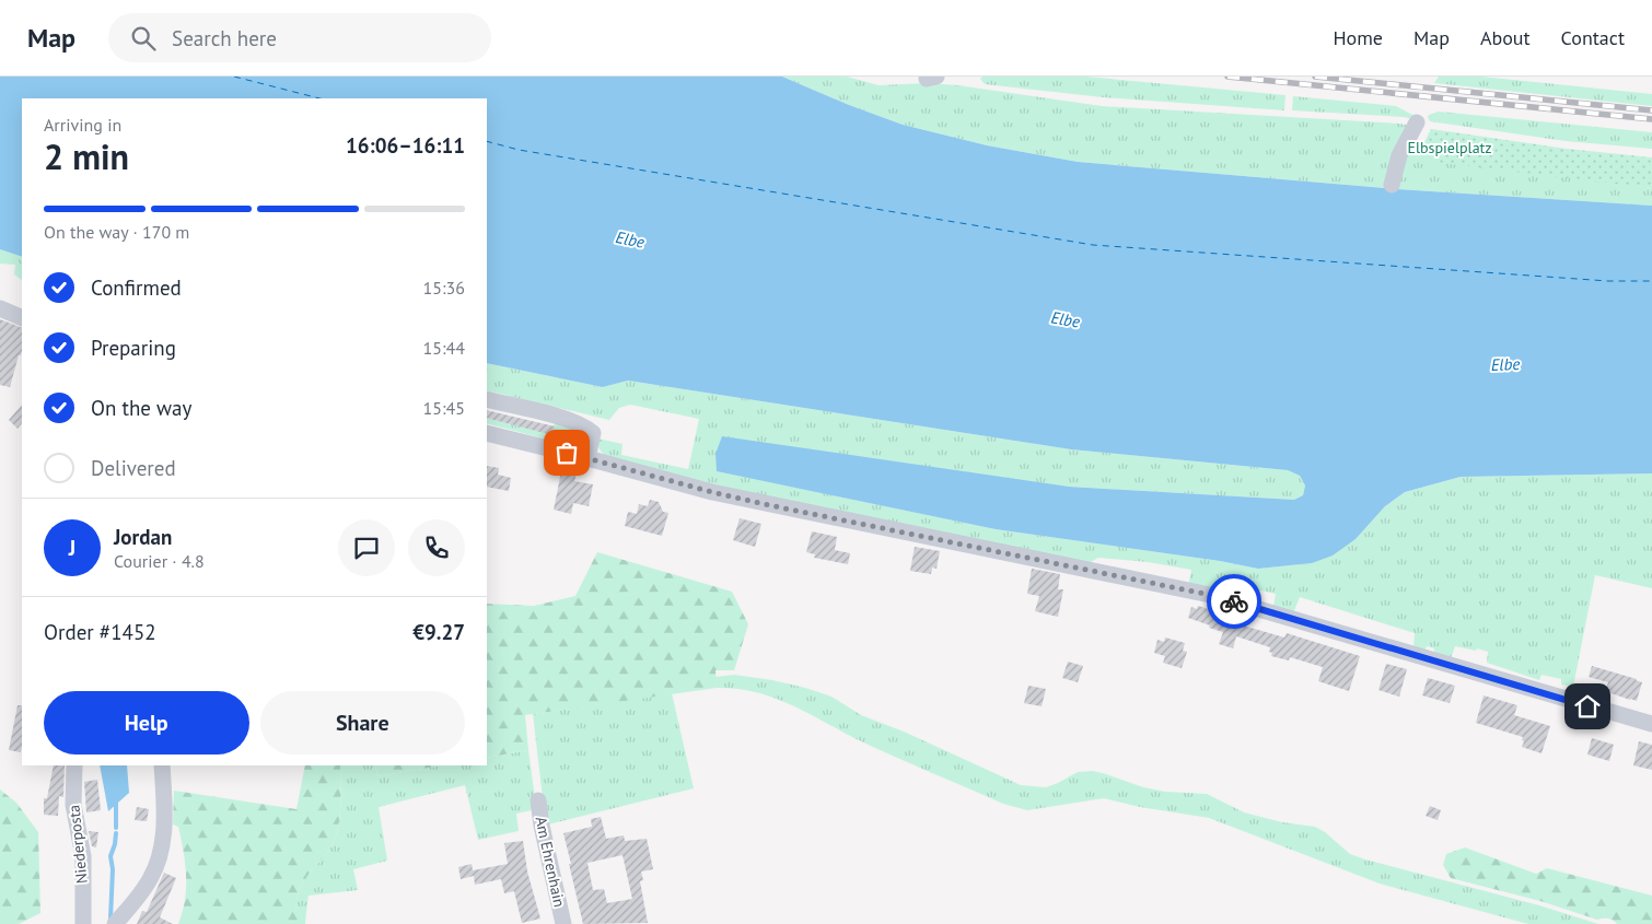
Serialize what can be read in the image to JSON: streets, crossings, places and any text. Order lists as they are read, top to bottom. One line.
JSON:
{"streets":{"street":["Niederposta","Am Ehrenhain"]},"water":["Elbe"],"parks":["Elbspielplatz"],"page":{"header":"Map","search":"Search here","nav":["Home","Map","About","Contact"],"heading":["2 min","Arriving in","16:06–16:11"],"panel":["Jordan","Courier · 4.8","Order #1452","€9.27"],"bar":"On the way · 170 m","list":[["Confirmed","15:36"],["Preparing","15:44"],["On the way","15:45"],"Delivered"],"round":"J","buttons":["Help","Share"]}}
